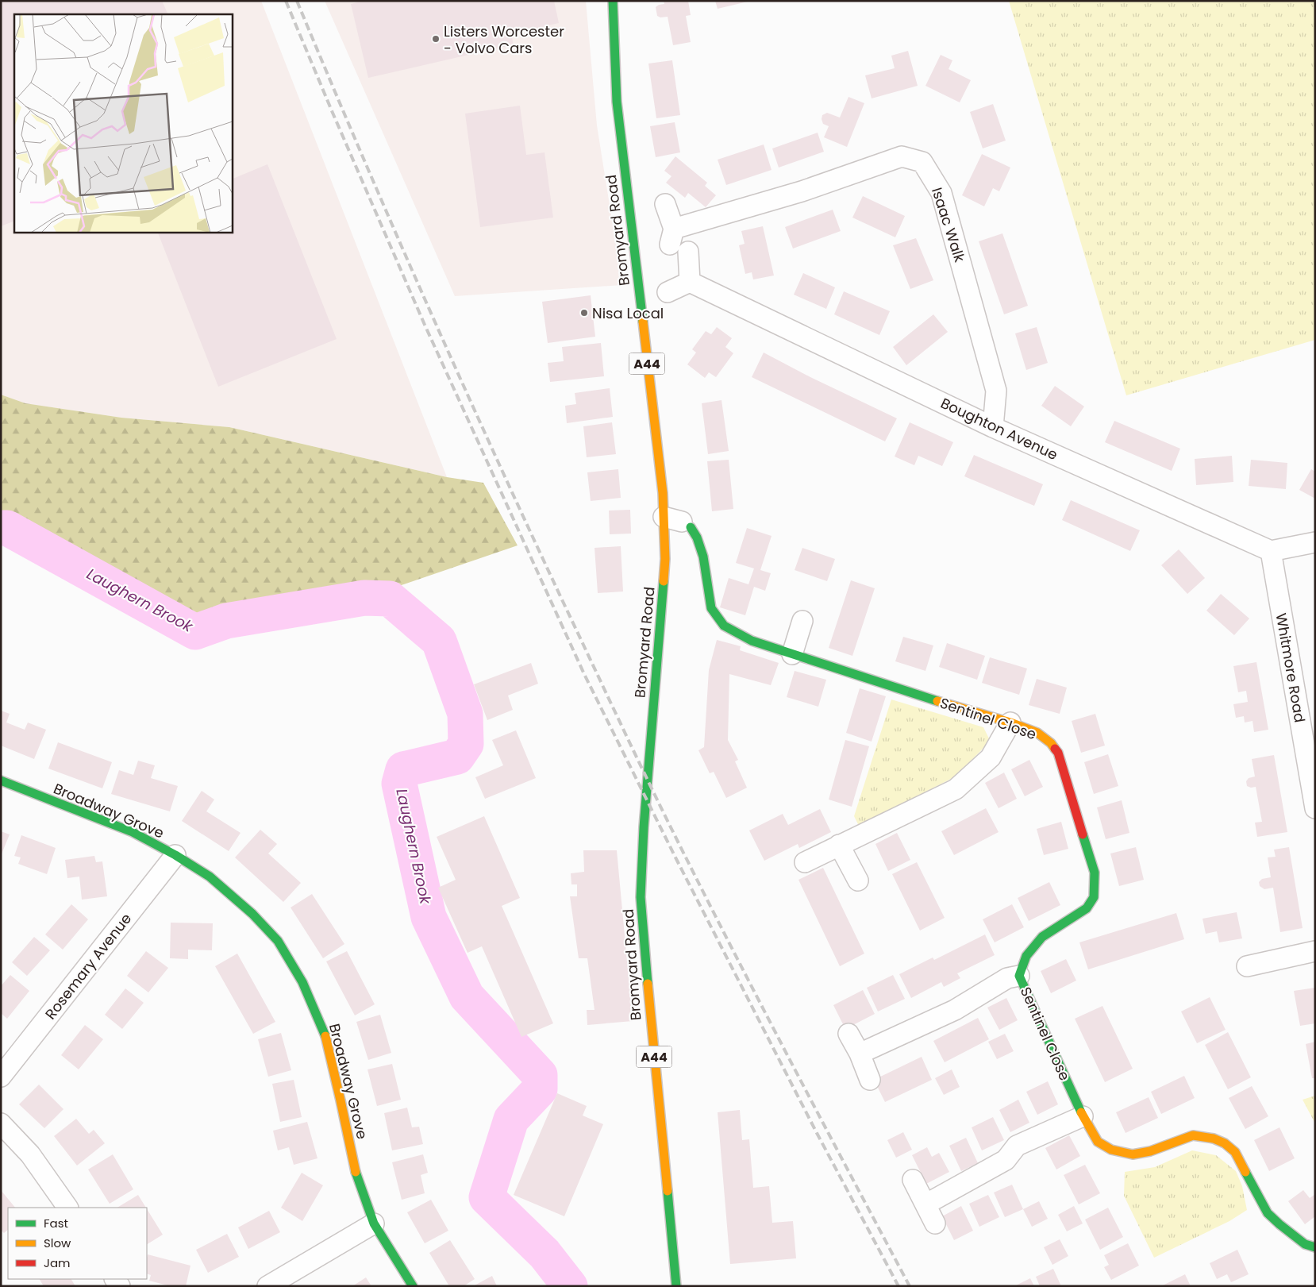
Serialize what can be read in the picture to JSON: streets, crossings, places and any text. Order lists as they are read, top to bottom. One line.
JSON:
{"streets":{"street":["Isaac Walk","Bromyard Road","A44","Boughton Avenue","Whitmore Road","Sentinel Close","Broadway Grove","Rosemary Avenue"]},"crossings":[["Isaac Walk","Boughton Avenue"],["Bromyard Road","Sentinel Close"],["Boughton Avenue","Whitmore Road"],["Broadway Grove","Rosemary Avenue"]],"water":["Laughern Brook"],"places":["Listers Worcester - Volvo Cars","Nisa Local"],"legend":["Fast","Slow","Jam"]}
